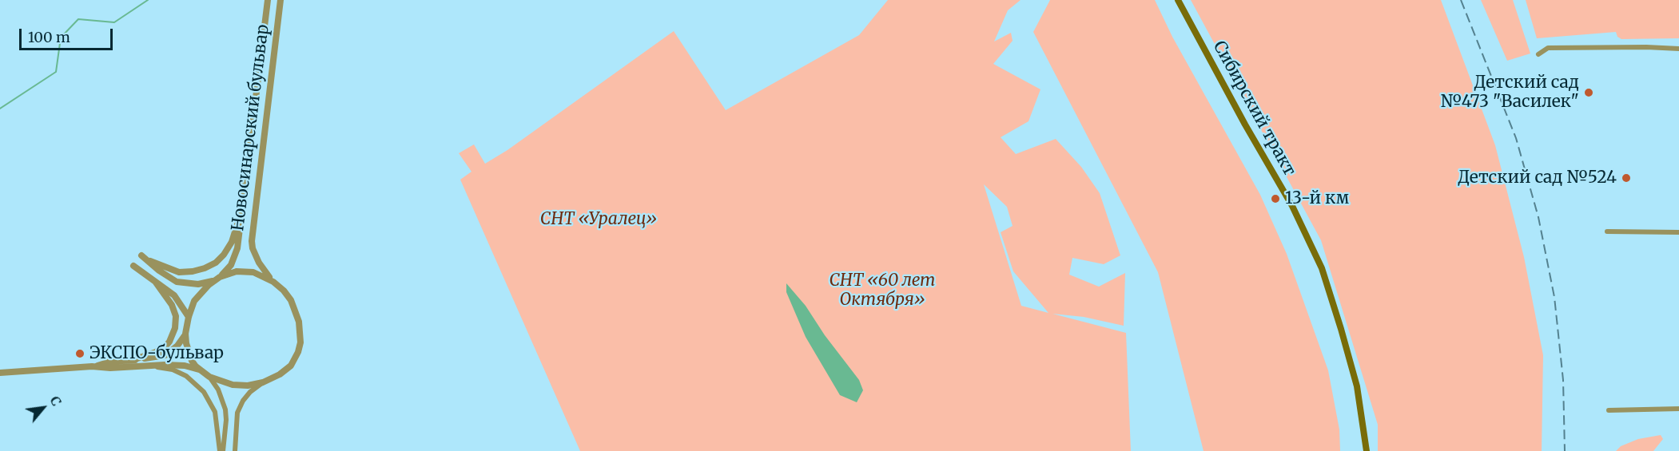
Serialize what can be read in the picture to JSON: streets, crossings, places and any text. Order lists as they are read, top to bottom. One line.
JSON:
{"streets":{"main road":["Сибирский тракт"],"street":["Новосинарский бульвар"]},"parks":["СНТ «Уралец»","СНТ «60 лет Октября»"],"places":["Детский сад №473 \"Василек\"","Детский сад №524","13-й км","ЭКСПО-бульвар"],"scale_bar":"100 m","north":"top right"}
